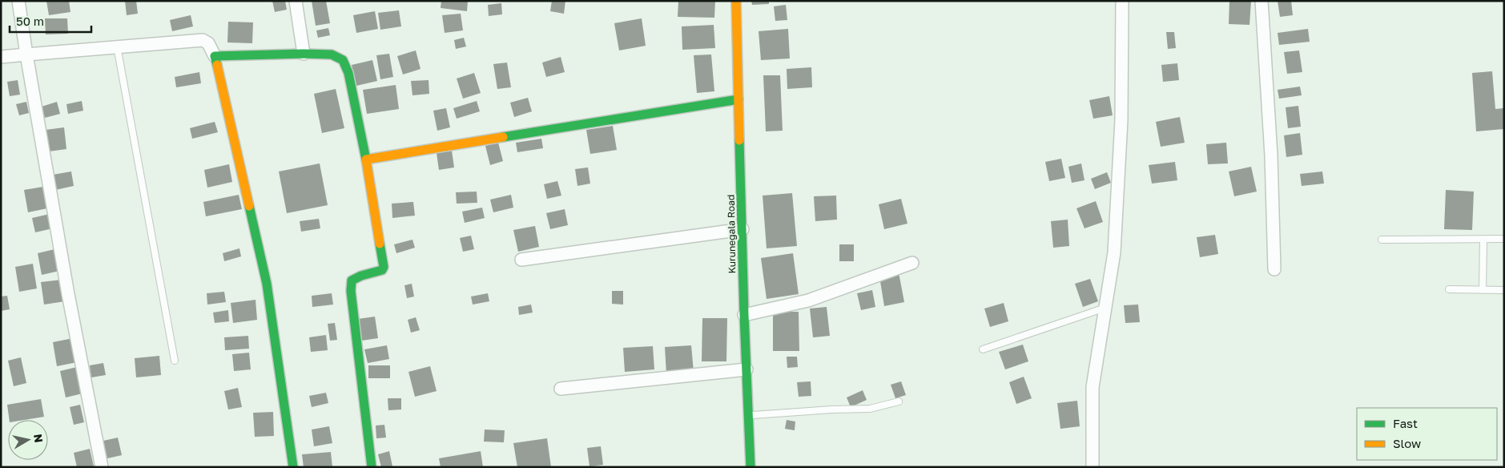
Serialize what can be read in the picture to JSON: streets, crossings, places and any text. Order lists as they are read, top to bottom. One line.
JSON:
{"streets":{"main road":["Kurunegala Road"]},"legend":["Fast","Slow"],"scale_bar":"50 m","north":"right"}
